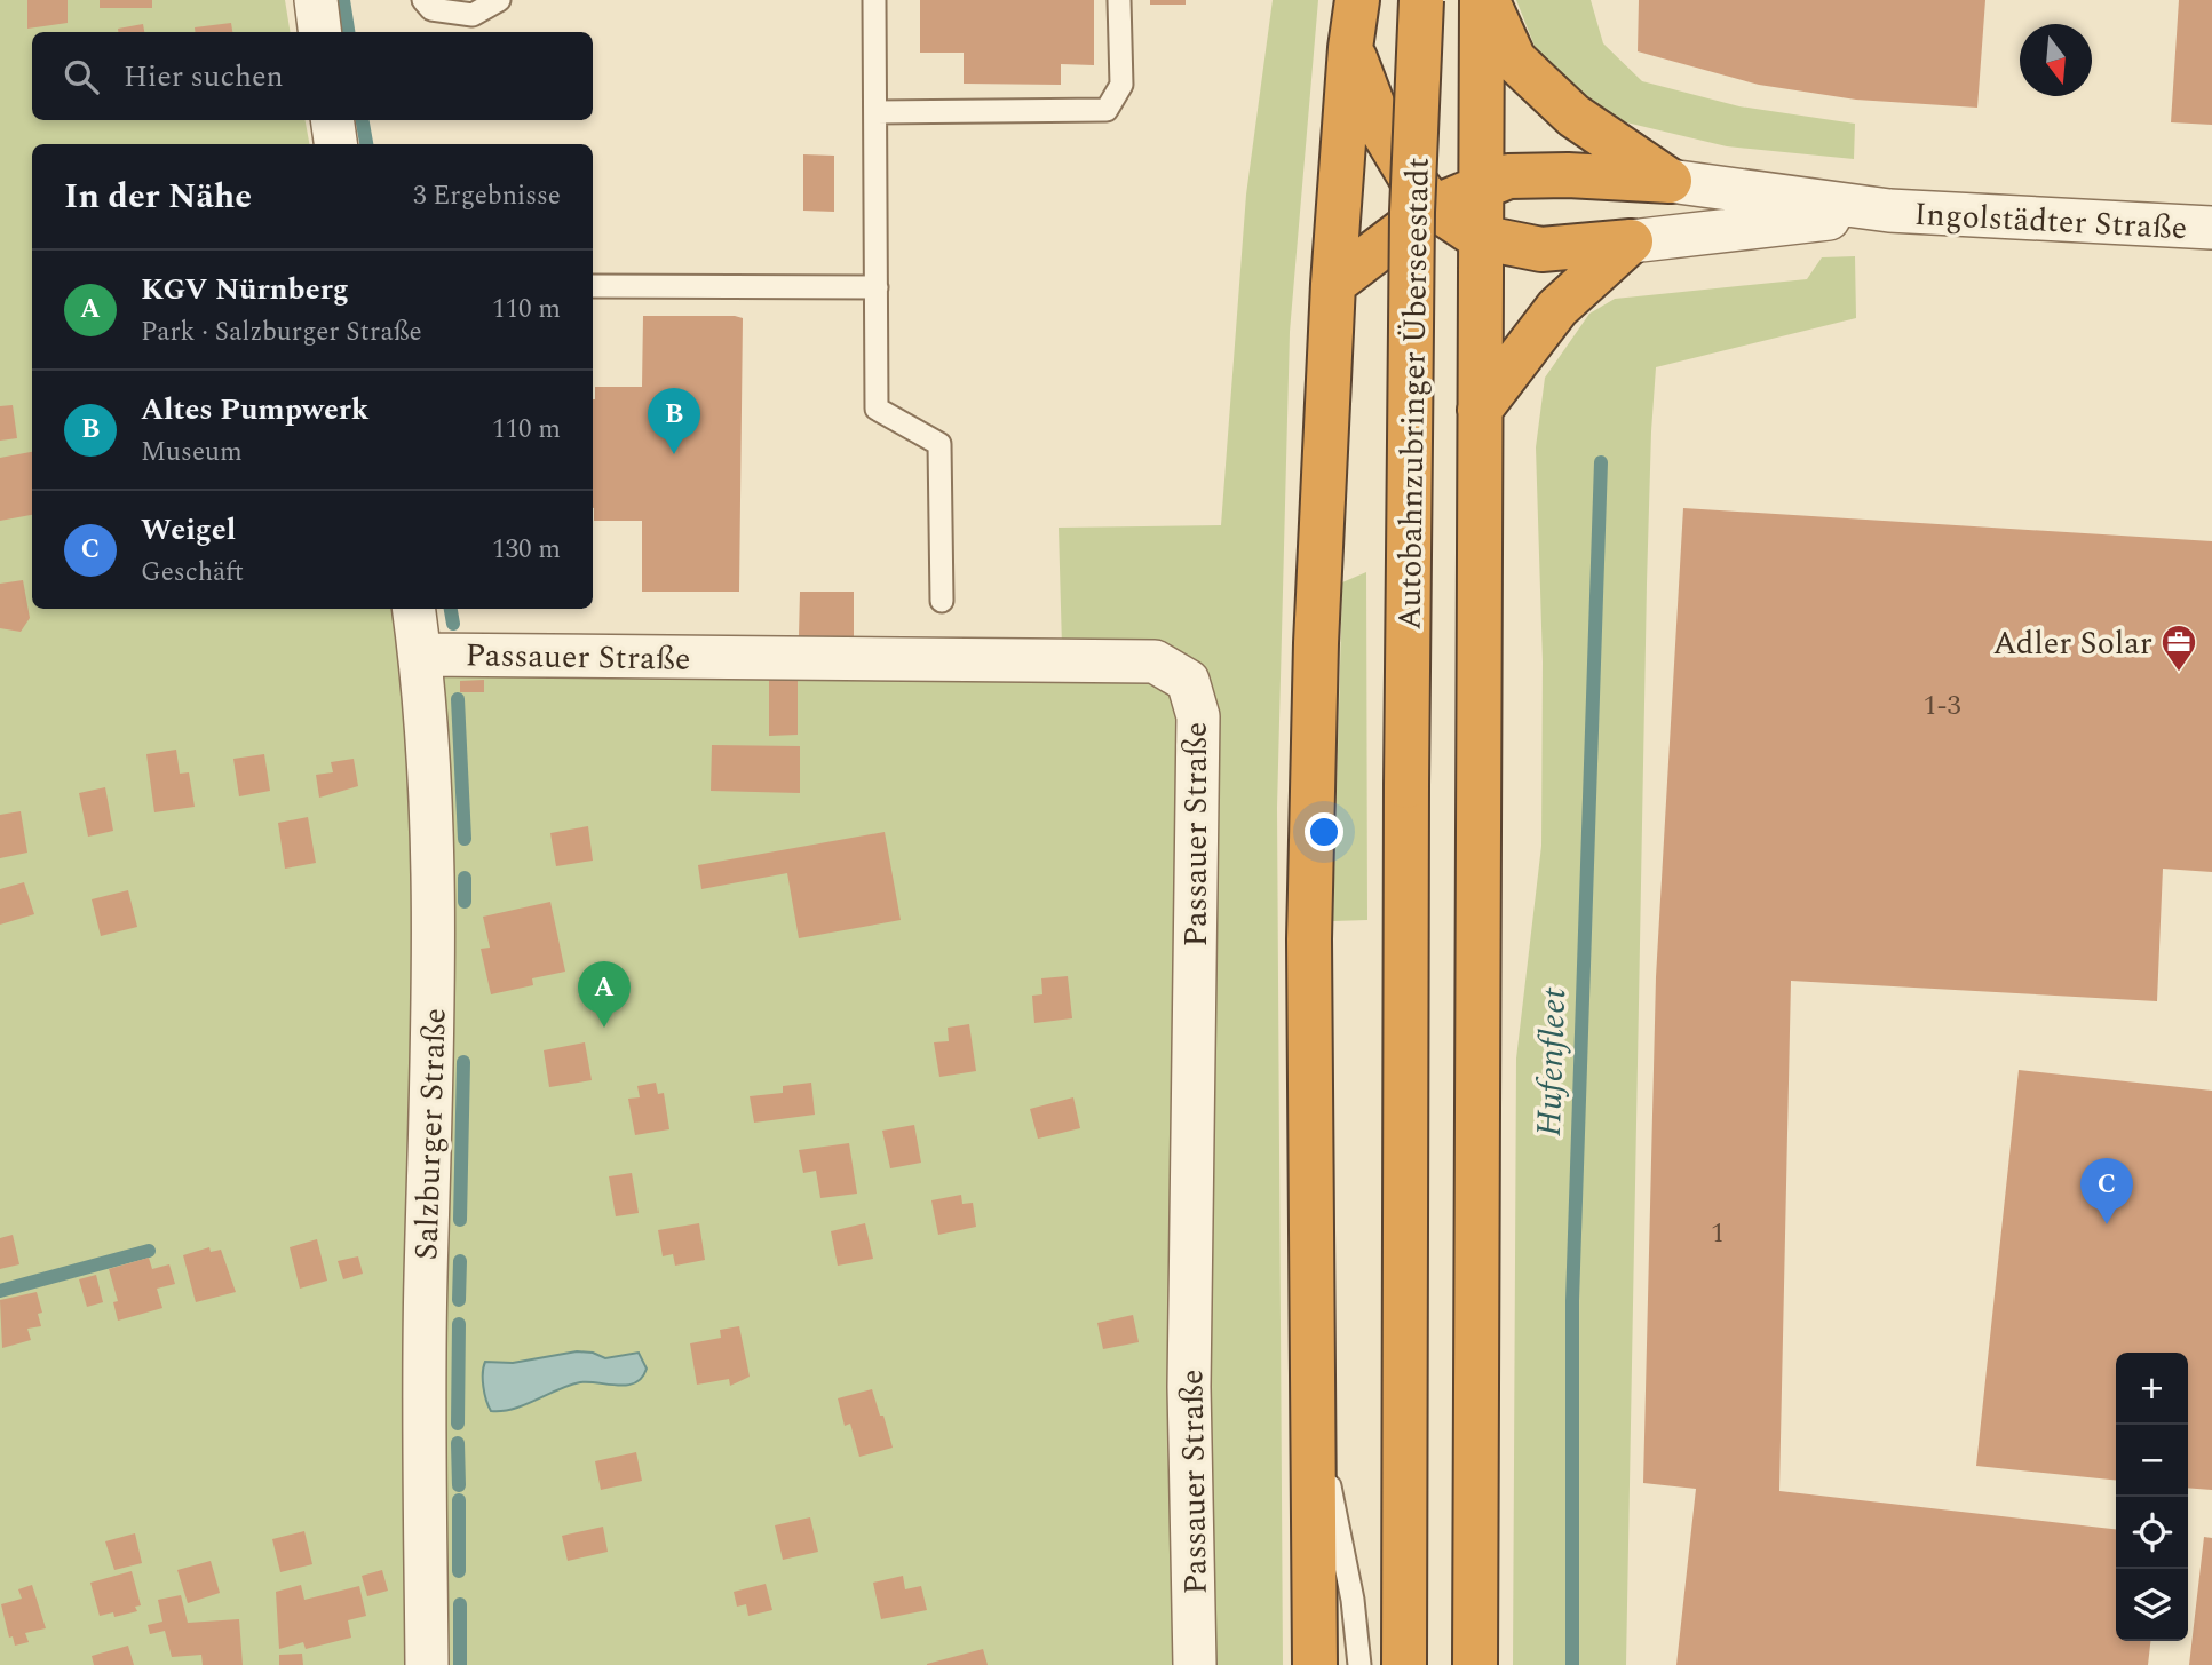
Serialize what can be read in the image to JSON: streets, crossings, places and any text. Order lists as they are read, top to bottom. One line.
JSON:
{"streets":{"highway":["Autobahnzubringer Überseestadt"],"street":["Ingolstädter Straße","Passauer Straße","Salzburger Straße"]},"crossings":[["Passauer Straße","Salzburger Straße"]],"water":["Hufenfleet"],"places":{"office":["Adler Solar"]},"house_numbers":["1-3","1"],"north":"bottom","page":{"search":"Hier suchen","heading":["In der Nähe","3 Ergebnisse"],"list":[{"mark":"A","name":"KGV Nürnberg","note":"Park · Salzburger Straße","value":"110 m"},{"mark":"B","name":"Altes Pumpwerk","note":"Museum","value":"110 m"},{"mark":"C","name":"Weigel","note":"Geschäft","value":"130 m"}],"pins":["B","A","C"],"map_buttons":["+","−"]}}
